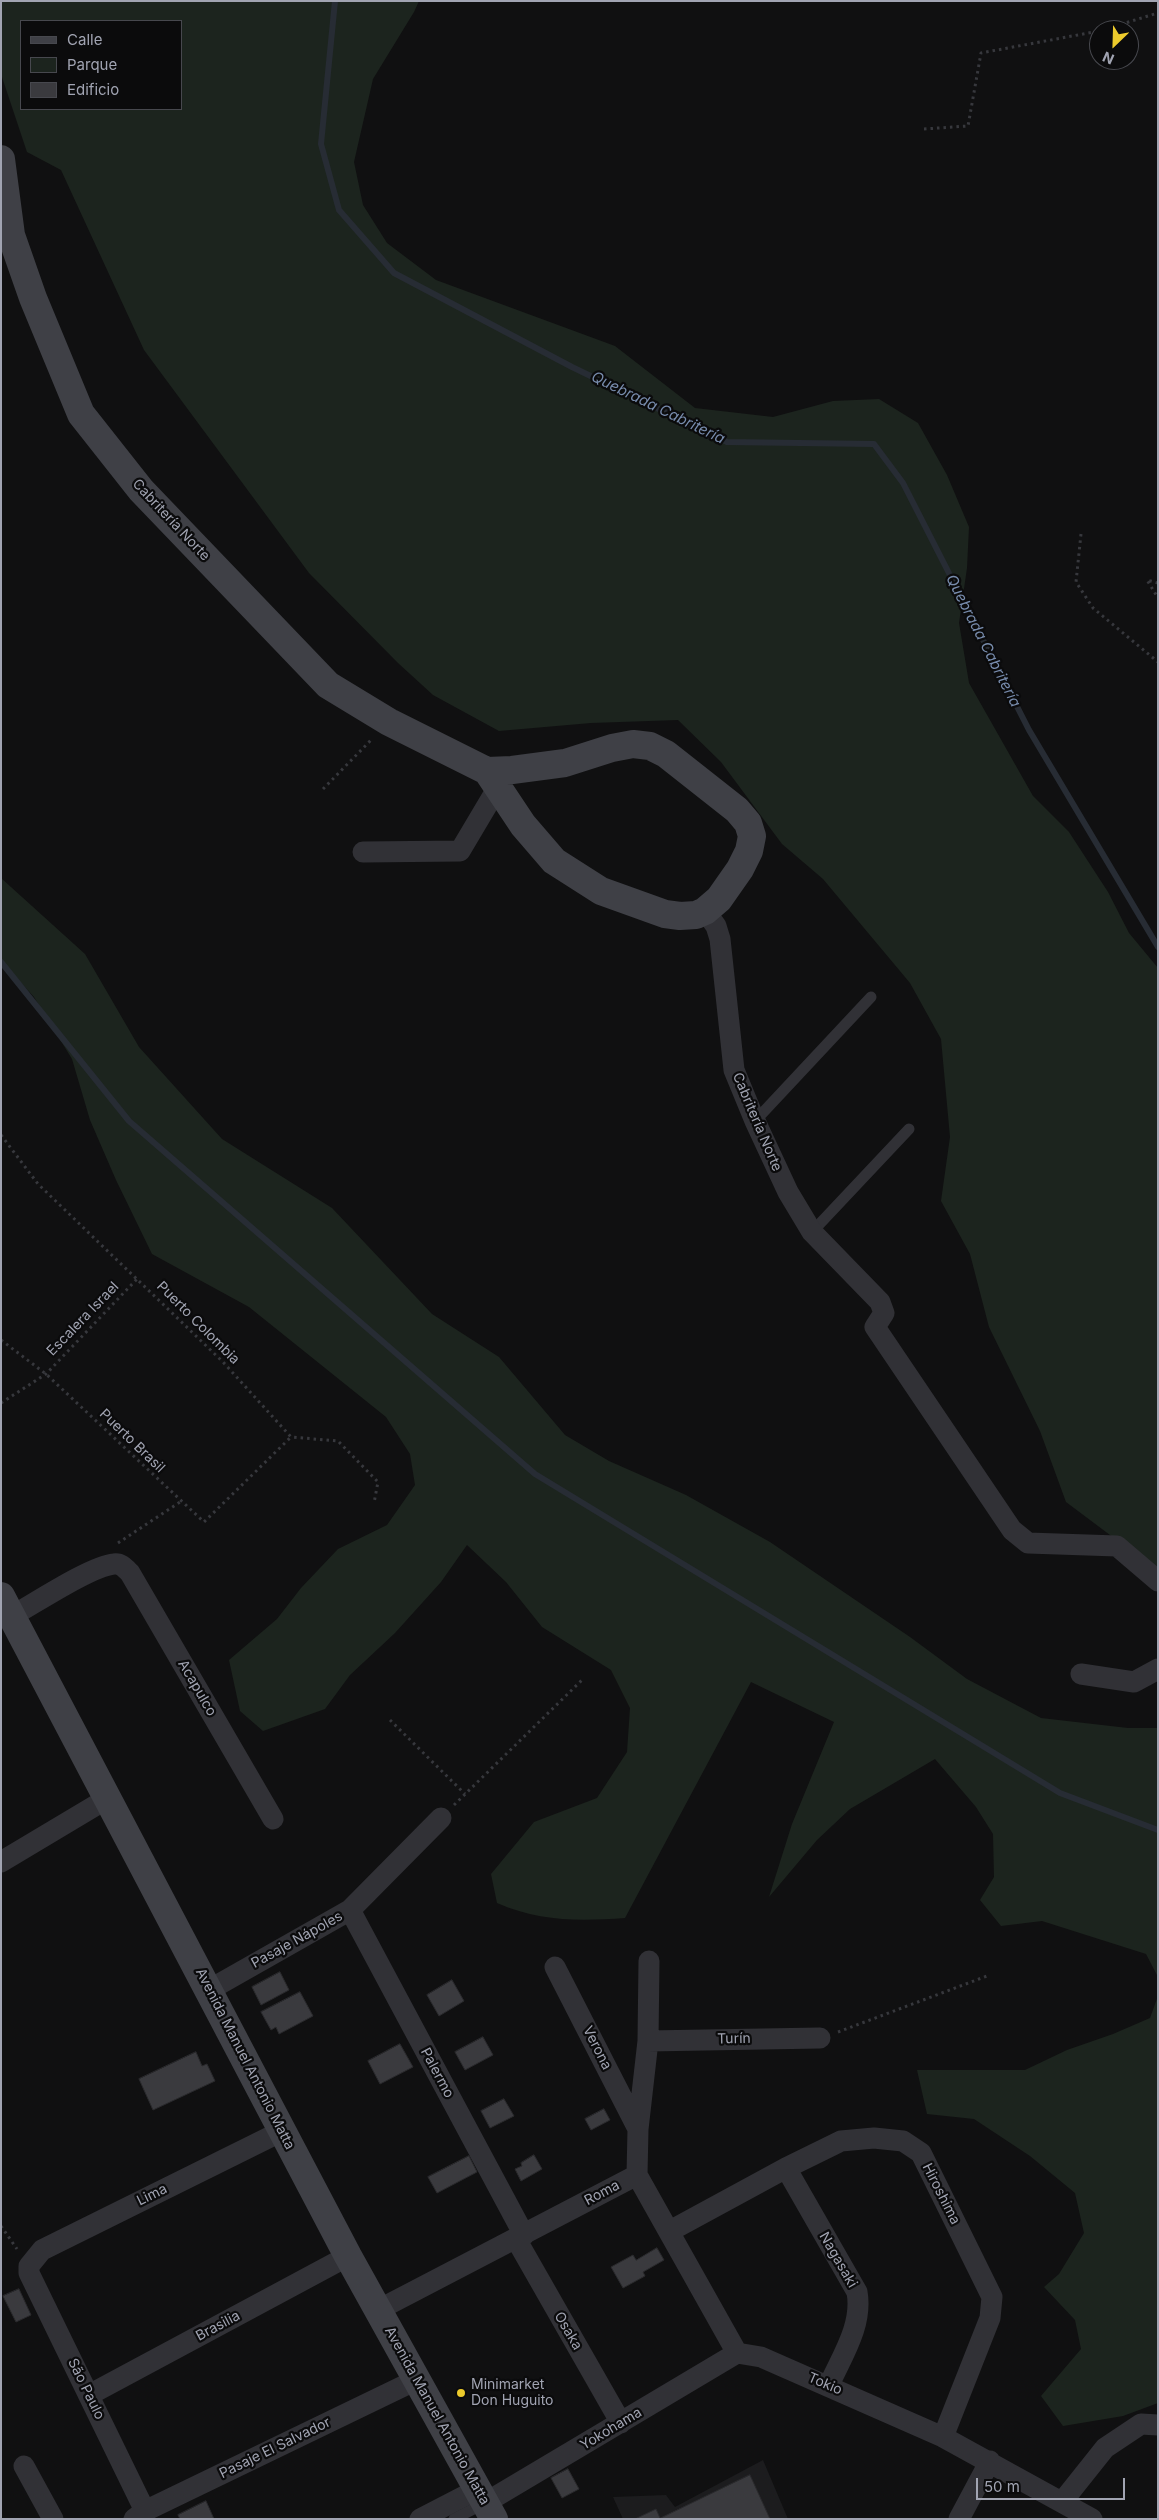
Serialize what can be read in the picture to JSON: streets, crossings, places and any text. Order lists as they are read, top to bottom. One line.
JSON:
{"streets":{"street":["Cabritería Norte","Acapulco","Pasaje Nápoles","Turín","Verona","Avenida Manuel Antonio Matta","Palermo","Roma","Hiroshima","Lima","Nagasaki","Brasilia","Osaka","Tokio","São Paulo","Yokohama","Pasaje El Salvador"],"path":["Escalera Israel","Puerto Colombia","Puerto Brasil"]},"crossings":[["Escalera Israel","Puerto Colombia"],["Escalera Israel","Puerto Brasil"],["Puerto Colombia","Puerto Brasil"],["Pasaje Nápoles","Avenida Manuel Antonio Matta"],["Pasaje Nápoles","Palermo"],["Turín","Roma"],["Verona","Roma"],["Avenida Manuel Antonio Matta","Roma"],["Avenida Manuel Antonio Matta","Lima"],["Avenida Manuel Antonio Matta","Brasilia"],["Avenida Manuel Antonio Matta","Yokohama"],["Avenida Manuel Antonio Matta","Pasaje El Salvador"],["Palermo","Roma"],["Palermo","Osaka"],["Roma","Osaka"],["Hiroshima","Nagasaki"],["Hiroshima","Tokio"],["Lima","São Paulo"],["Nagasaki","Tokio"],["Brasilia","São Paulo"],["Osaka","Yokohama"],["Tokio","Yokohama"],["São Paulo","Pasaje El Salvador"]],"water":["Quebrada Cabritería"],"places":["Minimarket Don Huguito"],"legend":["Calle","Parque","Edificio"],"scale_bar":"50 m","north":"bottom left"}
